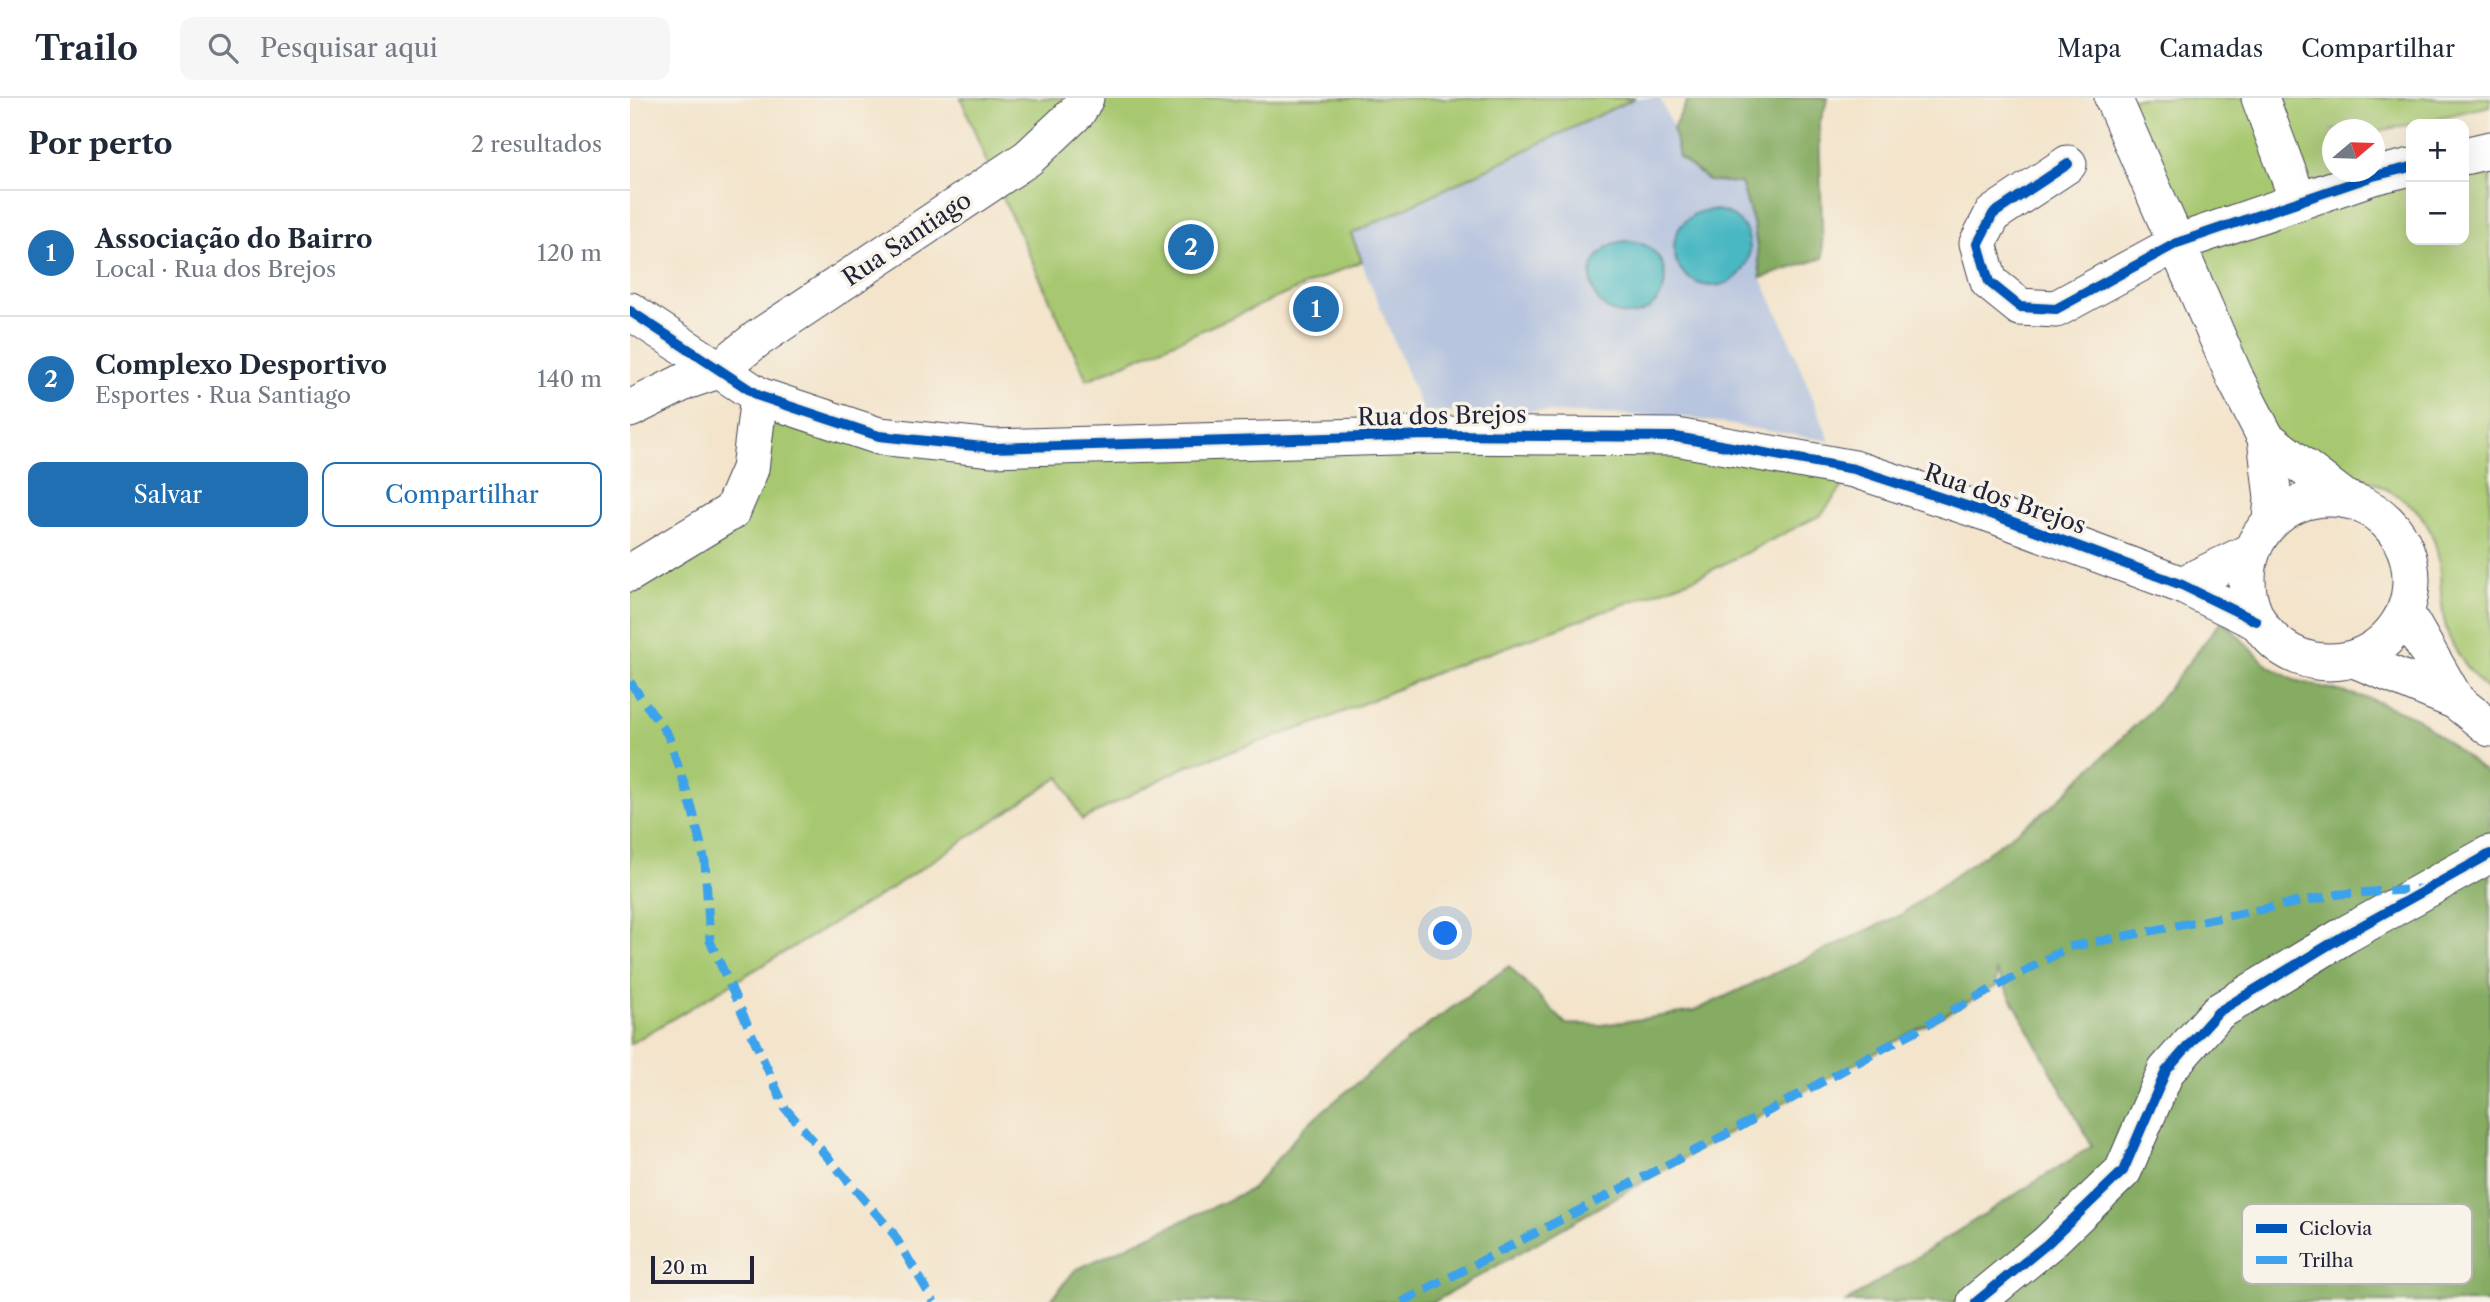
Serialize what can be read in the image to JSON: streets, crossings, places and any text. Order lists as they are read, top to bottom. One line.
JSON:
{"streets":{"street":["Rua Santiago","Rua dos Brejos"]},"crossings":[["Rua Santiago","Rua dos Brejos"]],"legend":["Ciclovia","Trilha"],"scale_bar":"20 m","north":"right","page":{"header":"Trailo","search":"Pesquisar aqui","nav":["Mapa","Camadas","Compartilhar"],"heading":["Por perto","2 resultados"],"map_buttons":["+","−"],"list":[{"mark":"1","name":"Associação do Bairro","note":"Local · Rua dos Brejos","value":"120 m"},{"mark":"2","name":"Complexo Desportivo","note":"Esportes · Rua Santiago","value":"140 m"}],"pins":["2","1"],"buttons":["Salvar","Compartilhar"],"scale":"20 m"}}
